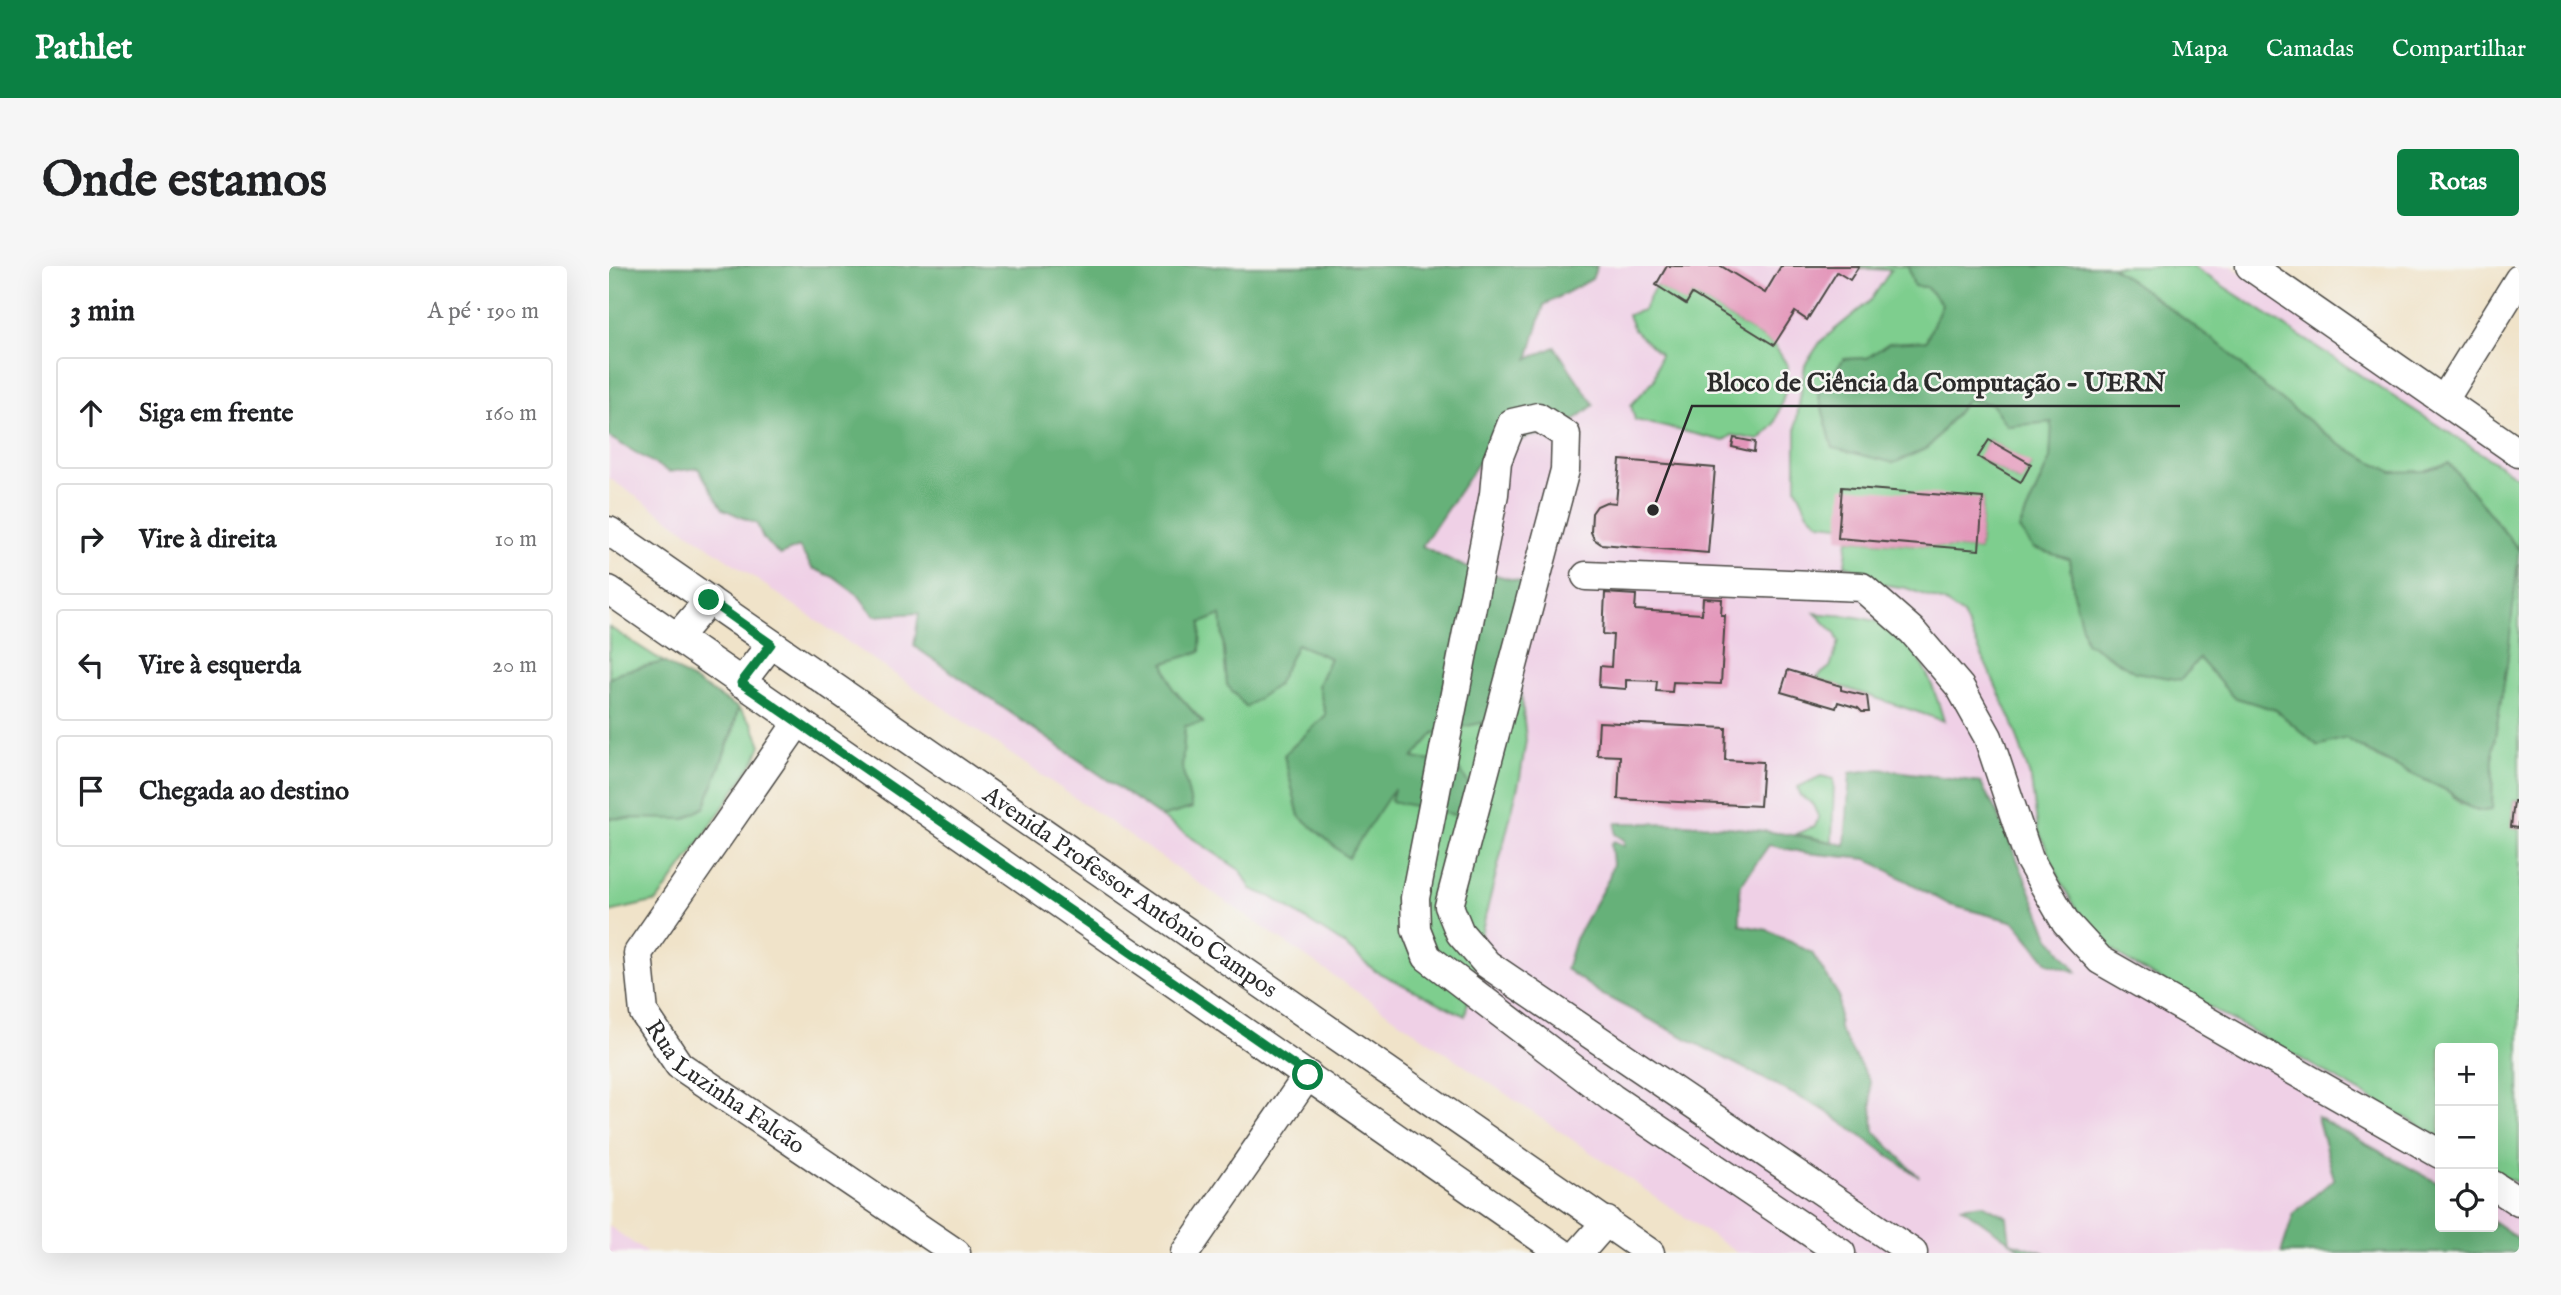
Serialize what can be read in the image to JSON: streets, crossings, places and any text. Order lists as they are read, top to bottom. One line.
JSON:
{"streets":{"street":["Avenida Professor Antônio Campos","Rua Luzinha Falcão"]},"crossings":[["Avenida Professor Antônio Campos","Rua Luzinha Falcão"]],"places":["Bloco de Ciência da Computação - UERN"],"page":{"header":"Pathlet","nav":["Mapa","Camadas","Compartilhar"],"buttons":"Rotas","title":"Onde estamos","heading":["3 min","A pé · 190 m"],"list":[["Siga em frente","160 m"],["Vire à direita","10 m"],["Vire à esquerda","20 m"],"Chegada ao destino"],"map_buttons":["+","−"]}}
